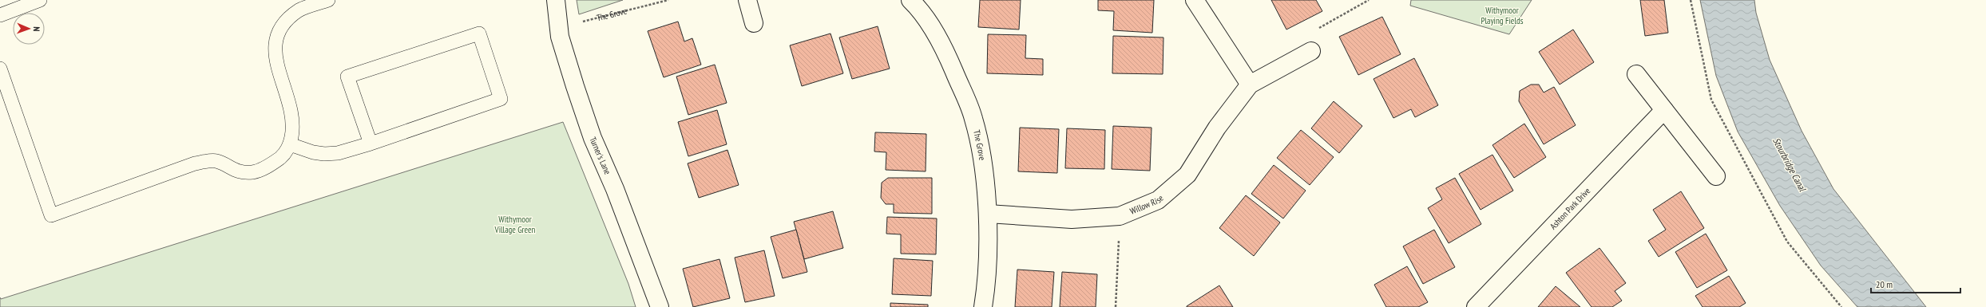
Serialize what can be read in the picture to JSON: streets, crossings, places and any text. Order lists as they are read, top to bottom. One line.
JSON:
{"streets":{"street":["The Grove","Turner's Lane","Willow Rise","Ashton Park Drive"]},"crossings":[["The Grove","Willow Rise"]],"water":["Stourbridge Canal"],"parks":["Withymoor Playing Fields","Withymoor Village Green"],"scale_bar":"20 m","north":"right"}
